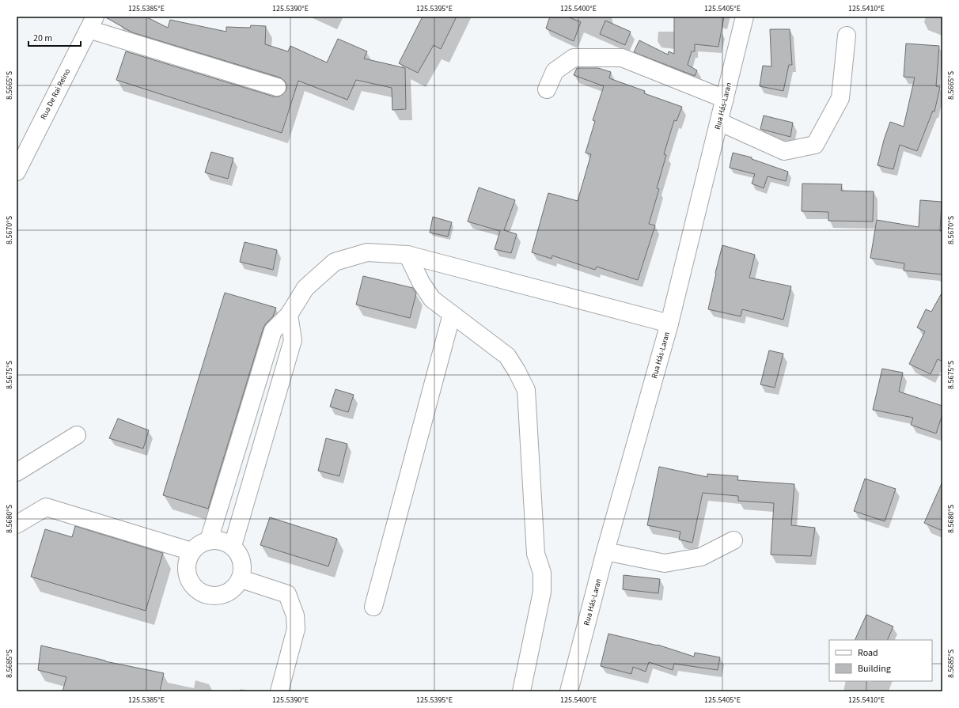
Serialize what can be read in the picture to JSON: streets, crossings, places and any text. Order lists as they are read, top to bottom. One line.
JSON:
{"streets":{"street":["Rua De Rai Reino","Rua Hás-Laran"]},"legend":["Road","Building"],"scale_bar":"20 m","coordinates":["125.5385°E","125.5390°E","125.5395°E","125.5400°E","125.5405°E","125.5410°E","8.5665°S","8.5670°S","8.5675°S","8.5680°S","8.5685°S"]}
